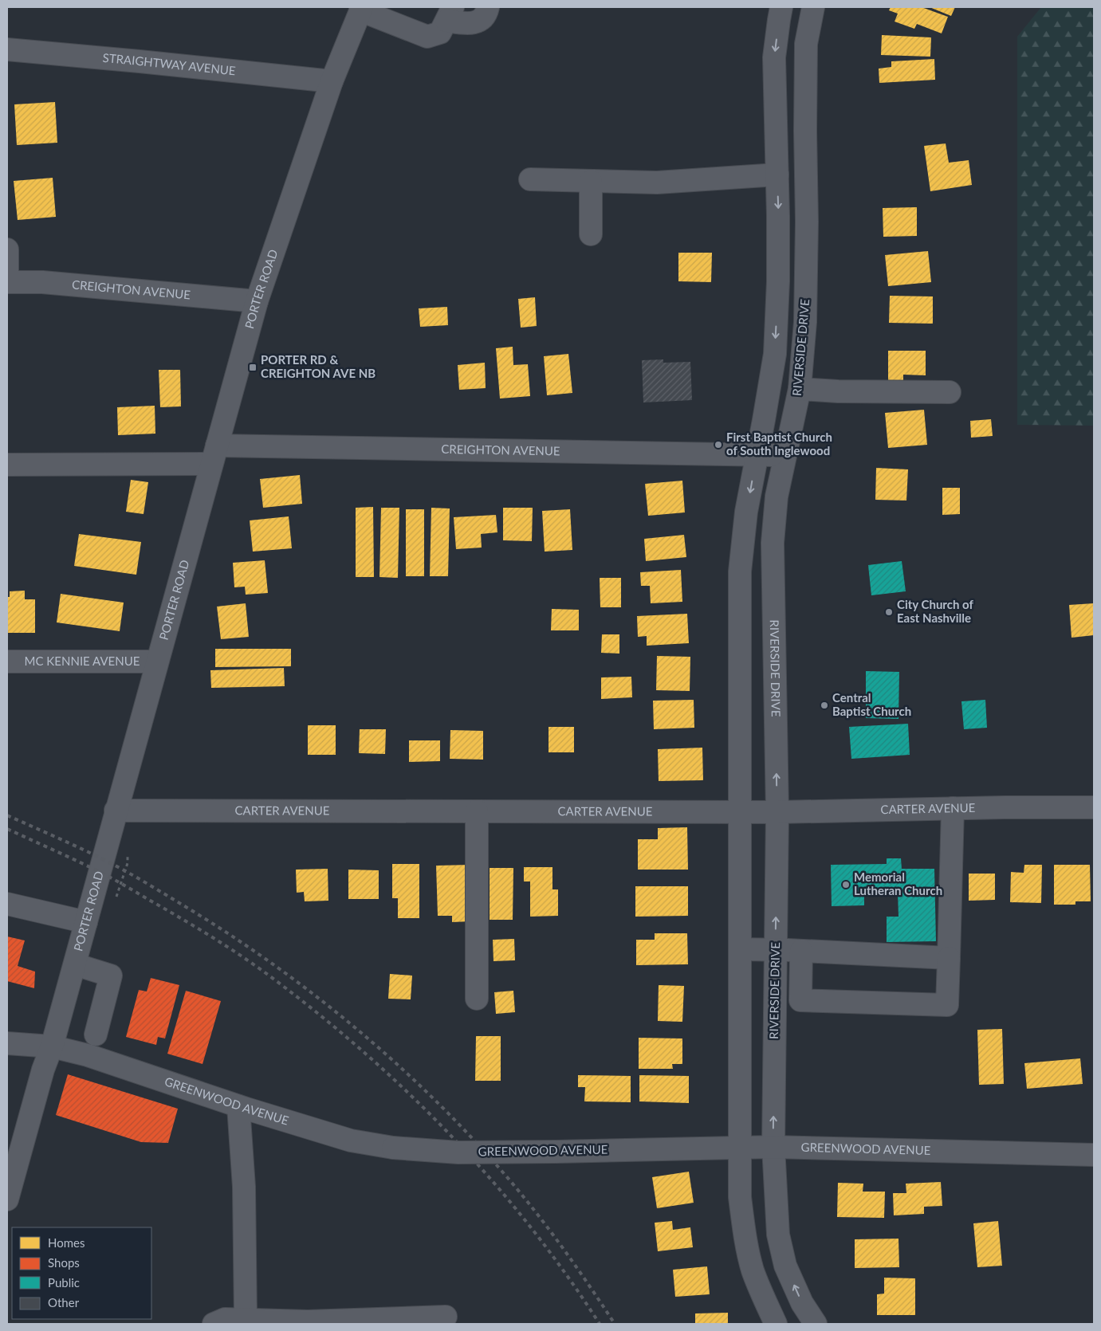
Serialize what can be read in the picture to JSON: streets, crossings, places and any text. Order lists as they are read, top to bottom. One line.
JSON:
{"streets":{"street":["STRAIGHTWAY AVENUE","PORTER ROAD","CREIGHTON AVENUE","RIVERSIDE DRIVE","MC KENNIE AVENUE","CARTER AVENUE","GREENWOOD AVENUE"]},"crossings":[["STRAIGHTWAY AVENUE","PORTER ROAD"],["PORTER ROAD","CREIGHTON AVENUE"],["PORTER ROAD","MC KENNIE AVENUE"],["PORTER ROAD","CARTER AVENUE"],["PORTER ROAD","GREENWOOD AVENUE"],["CREIGHTON AVENUE","RIVERSIDE DRIVE"],["RIVERSIDE DRIVE","CARTER AVENUE"],["RIVERSIDE DRIVE","GREENWOOD AVENUE"]],"places":{"transit":["PORTER RD & CREIGHTON AVE NB"],"other":["First Baptist Church of South Inglewood","City Church of East Nashville","Central Baptist Church","Memorial Lutheran Church"]},"legend":["Homes","Shops","Public","Other"]}
